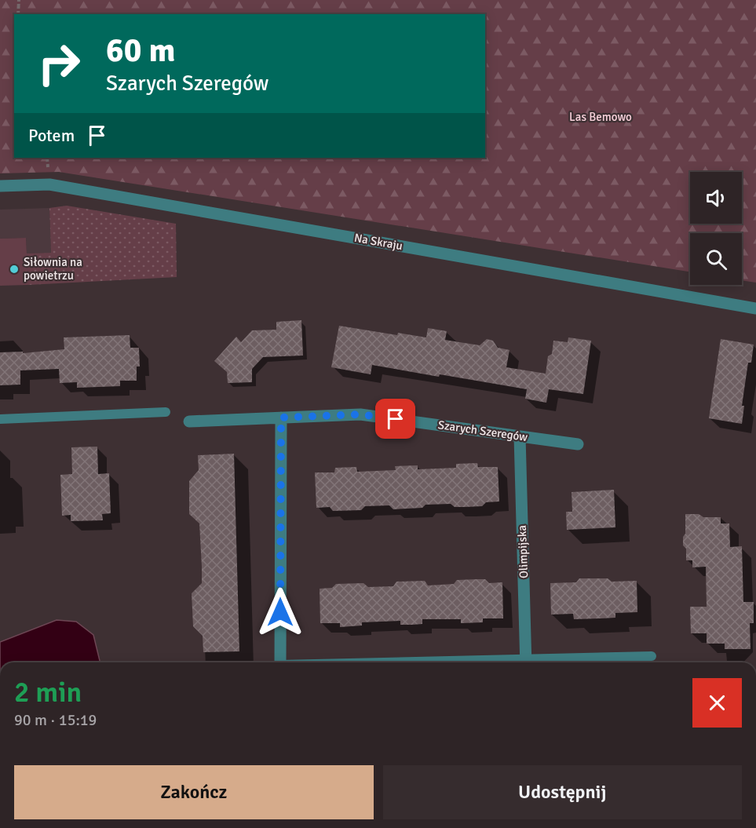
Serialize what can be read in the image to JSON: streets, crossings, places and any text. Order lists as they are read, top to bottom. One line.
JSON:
{"streets":{"street":["Na Skraju","Szarych Szeregów","Olimpijska"]},"crossings":[["Szarych Szeregów","Olimpijska"]],"parks":["Las Bemowo"],"places":["Siłownia na powietrzu"],"page":{"turn":["60 m","Szarych Szeregów"],"then":"Potem","heading":["2 min","90 m · 15:19"],"buttons":["Zakończ","Udostępnij"]}}
